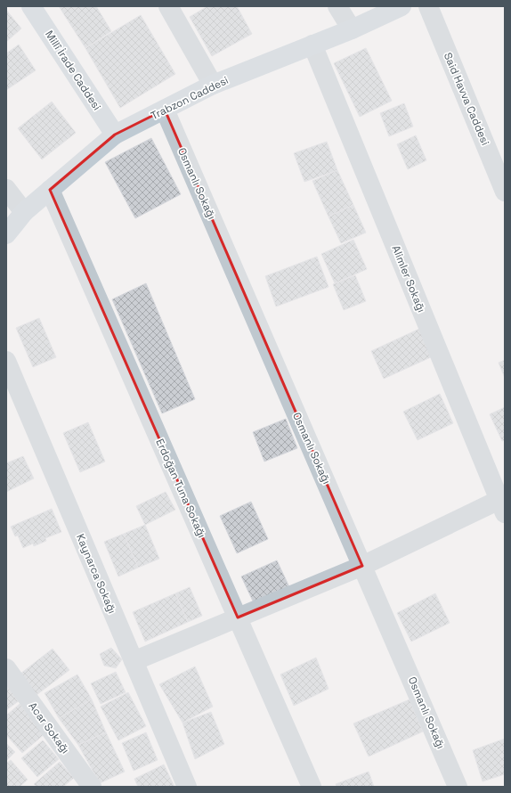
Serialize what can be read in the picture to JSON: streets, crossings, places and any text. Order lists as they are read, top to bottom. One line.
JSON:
{"streets":{"main road":["Millî İrade Caddesi","Trabzon Caddesi"],"street":["Said Havva Caddesi","Osmanlı Sokağı","Alimler Sokağı","Erdoğan Tuna Sokağı","Kaynarca Sokağı","Acar Sokağı"]},"crossings":[["Millî İrade Caddesi","Trabzon Caddesi"],["Trabzon Caddesi","Osmanlı Sokağı"],["Trabzon Caddesi","Alimler Sokağı"],["Trabzon Caddesi","Erdoğan Tuna Sokağı"]]}
